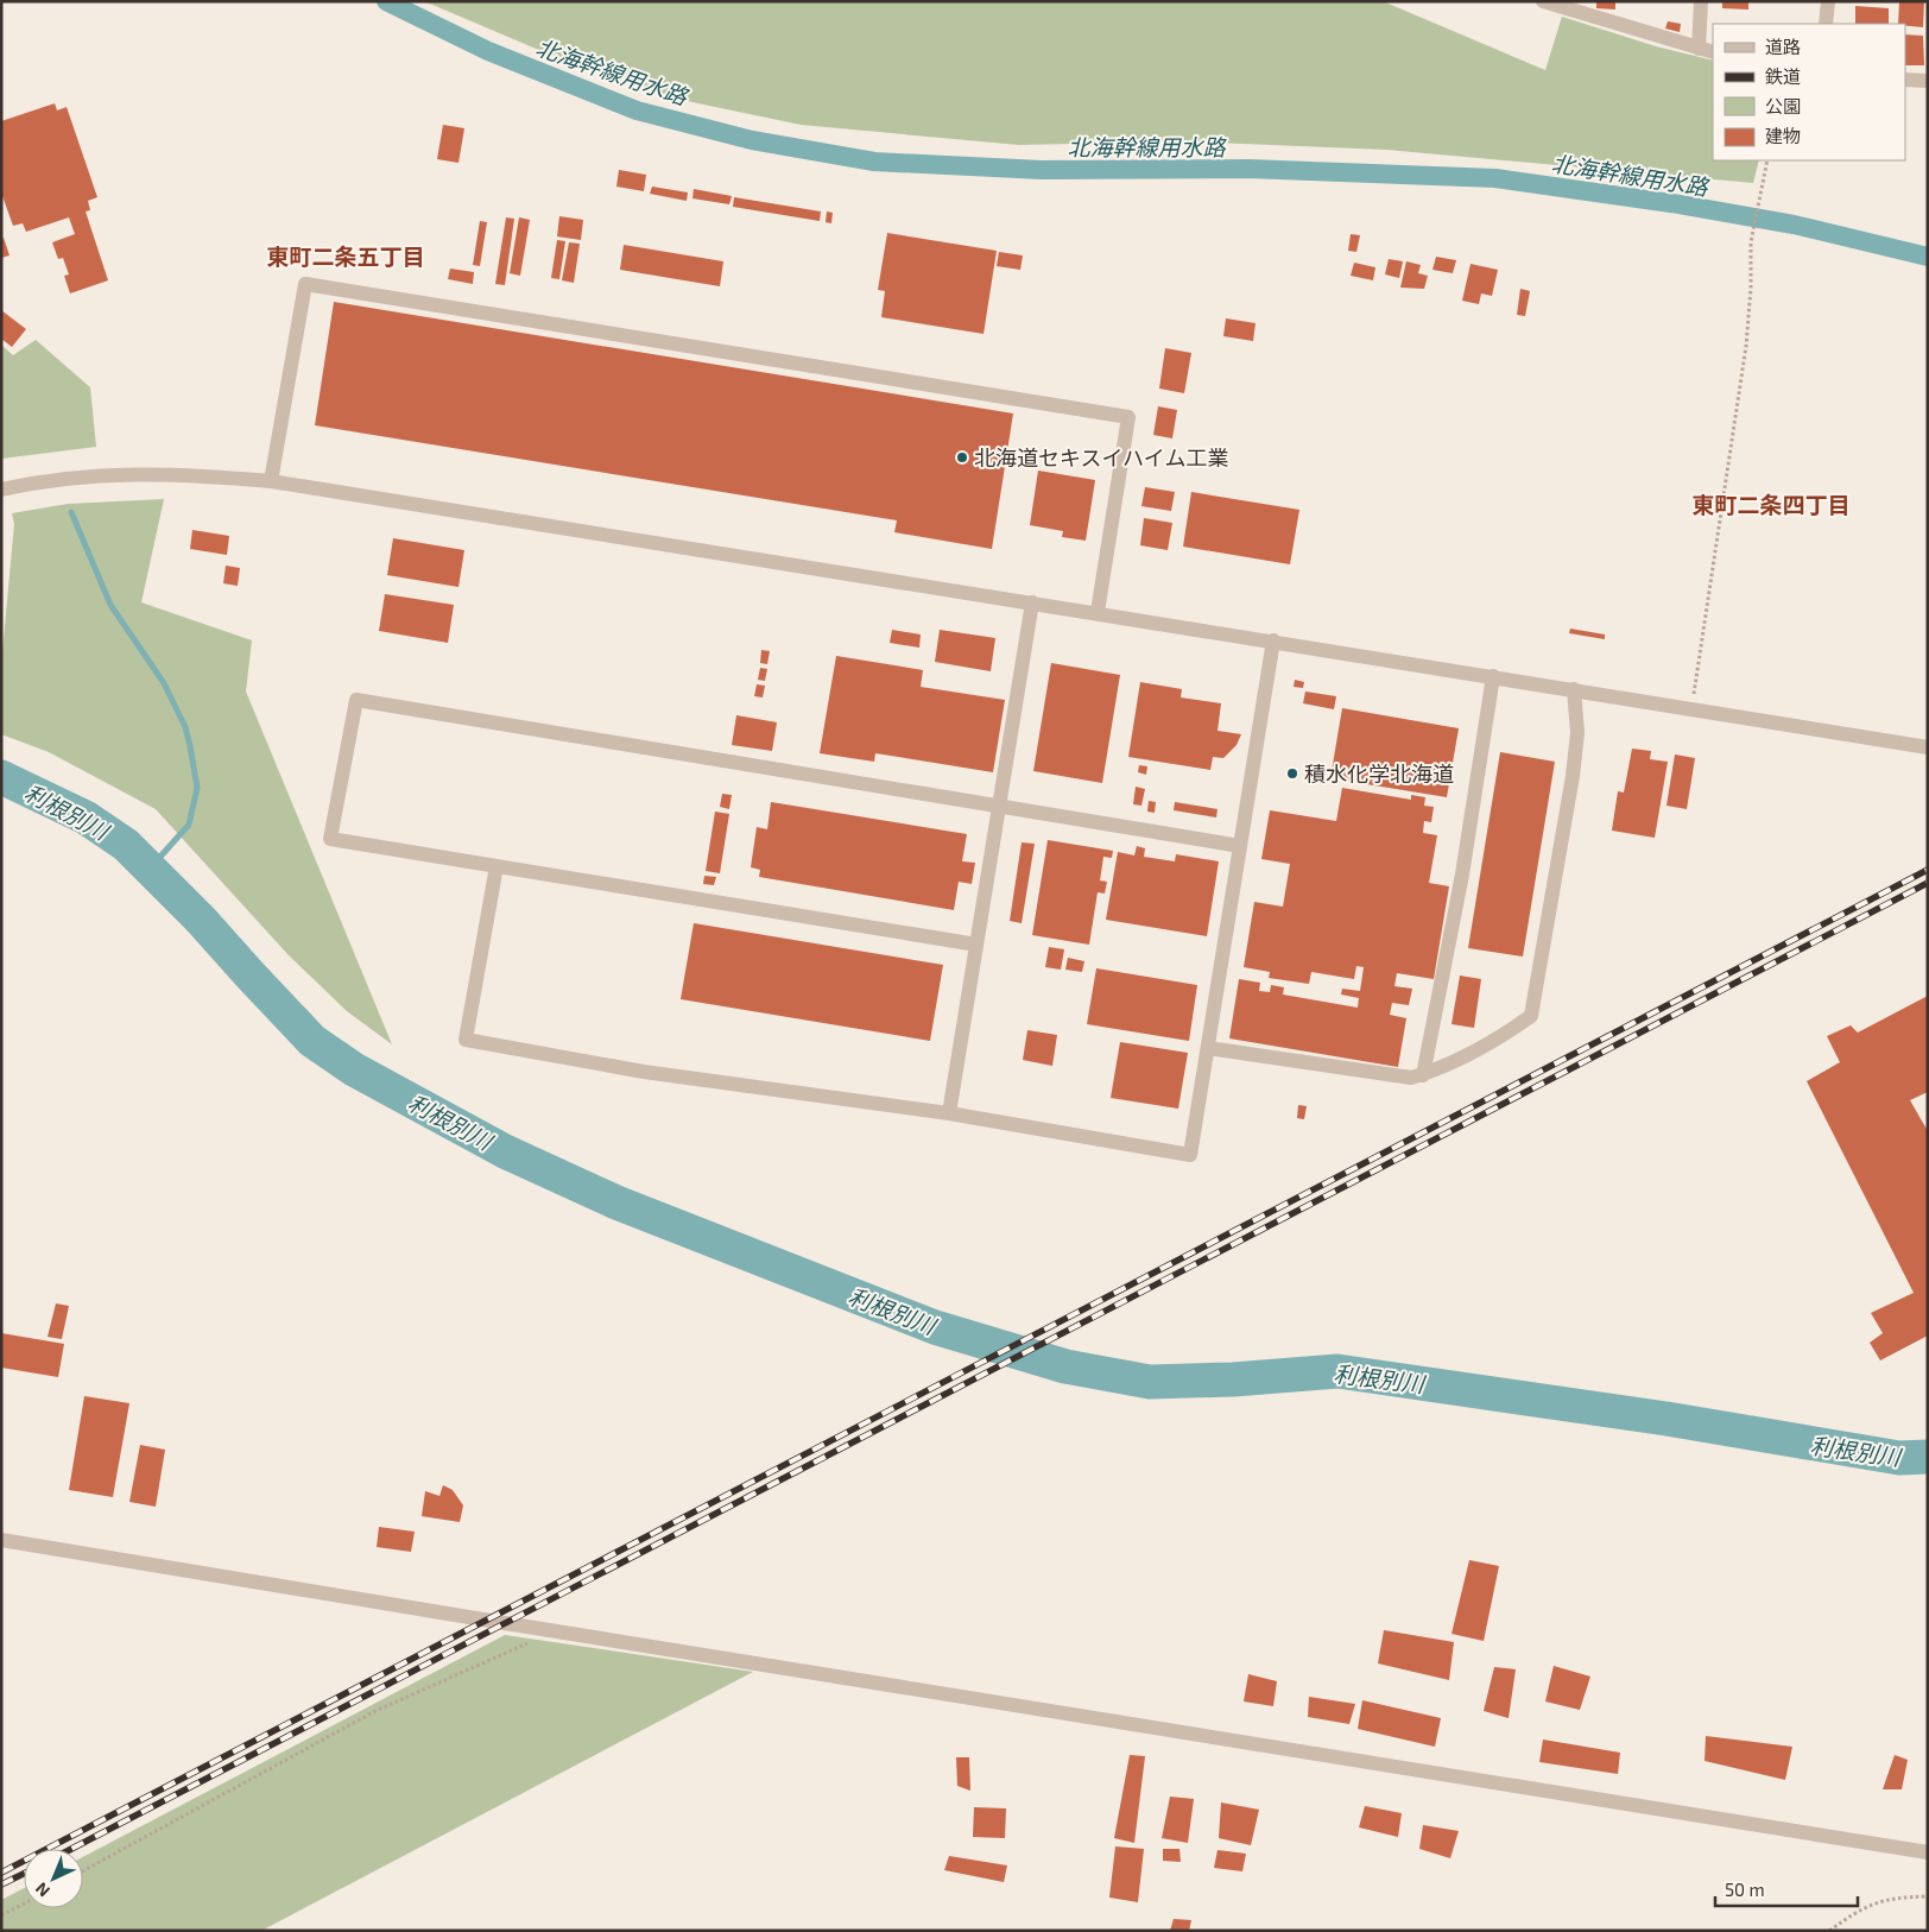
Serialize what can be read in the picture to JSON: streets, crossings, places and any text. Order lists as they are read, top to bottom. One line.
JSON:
{"districts":["東町二条五丁目","東町二条四丁目"],"water":["北海幹線用水路","利根別川"],"places":["北海道セキスイハイム工業","積水化学北海道"],"legend":["道路","鉄道","公園","建物"],"scale_bar":"50 m","north":"bottom left"}
